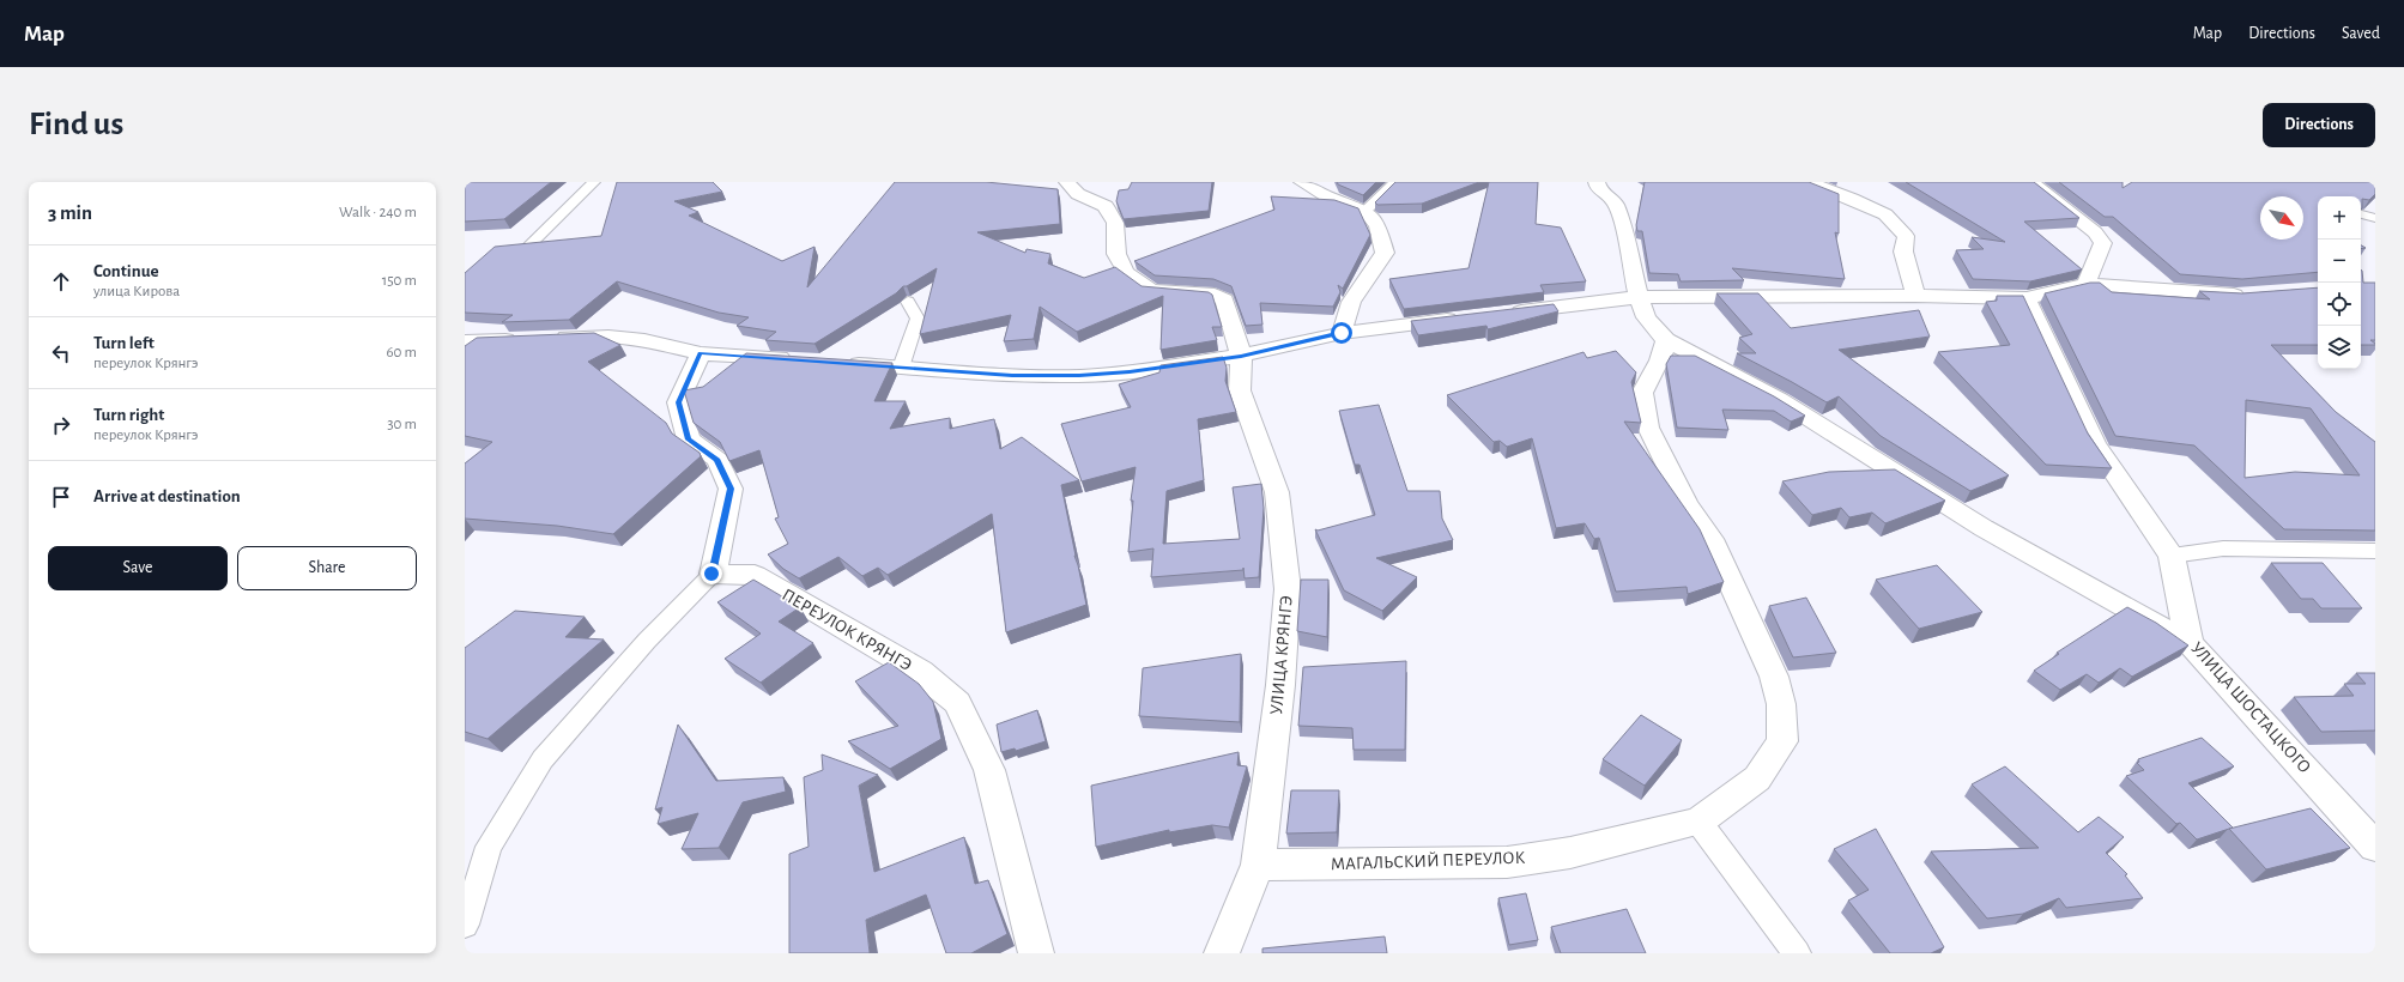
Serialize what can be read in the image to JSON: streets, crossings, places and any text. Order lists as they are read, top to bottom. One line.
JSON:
{"streets":{"street":["ПЕРЕУЛОК КРЯНГЭ","УЛИЦА КРЯНГЭ","УЛИЦА ШОСТАЦКОГО","МАГАЛЬСКИЙ ПЕРЕУЛОК"]},"crossings":[["УЛИЦА КРЯНГЭ","МАГАЛЬСКИЙ ПЕРЕУЛОК"]],"north":"bottom right","page":{"header":"Map","nav":["Map","Directions","Saved"],"buttons":["Directions",["Save","Share"]],"title":"Find us","heading":["3 min","Walk · 240 m"],"map_buttons":["+","−"],"list":[["Continue","улица Кирова","150 m"],["Turn left","переулок Крянгэ","60 m"],["Turn right","переулок Крянгэ","30 m"],"Arrive at destination"]}}
